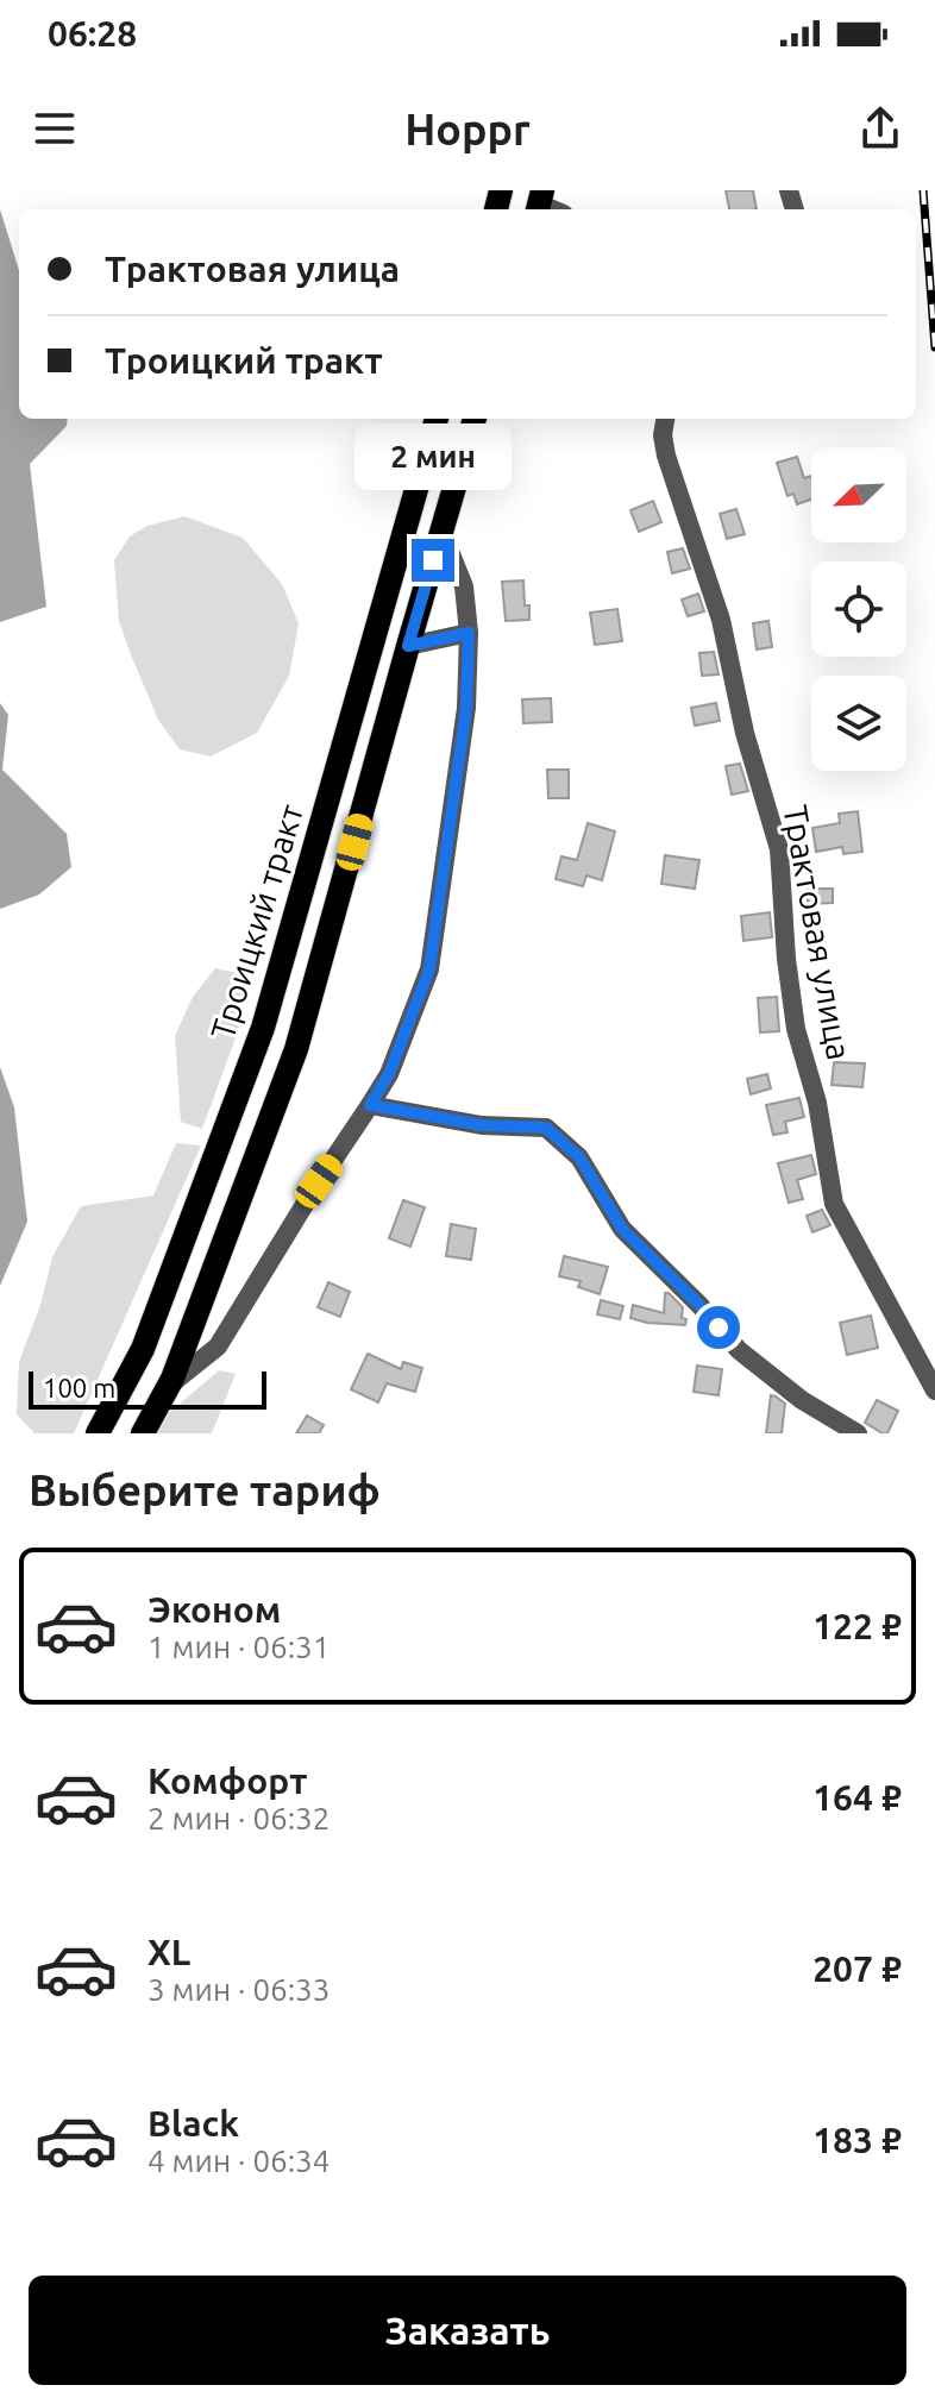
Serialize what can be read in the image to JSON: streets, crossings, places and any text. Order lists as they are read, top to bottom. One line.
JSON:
{"streets":{"main road":["Троицкий тракт"],"street":["Трактовая улица"]},"scale_bar":"100 m","north":"bottom left","page":{"status":"06:28","header":"Hoppr","banner":["Трактовая улица","Троицкий тракт"],"bubble":"2 мин","scale":"100 m","heading":"Выберите тариф","list":[{"name":"Эконом","note":"1 мин · 06:31","value":"122 ₽"},{"name":"Комфорт","note":"2 мин · 06:32","value":"164 ₽"},{"name":"XL","note":"3 мин · 06:33","value":"207 ₽"},{"name":"Black","note":"4 мин · 06:34","value":"183 ₽"}],"buttons":"Заказать"}}
